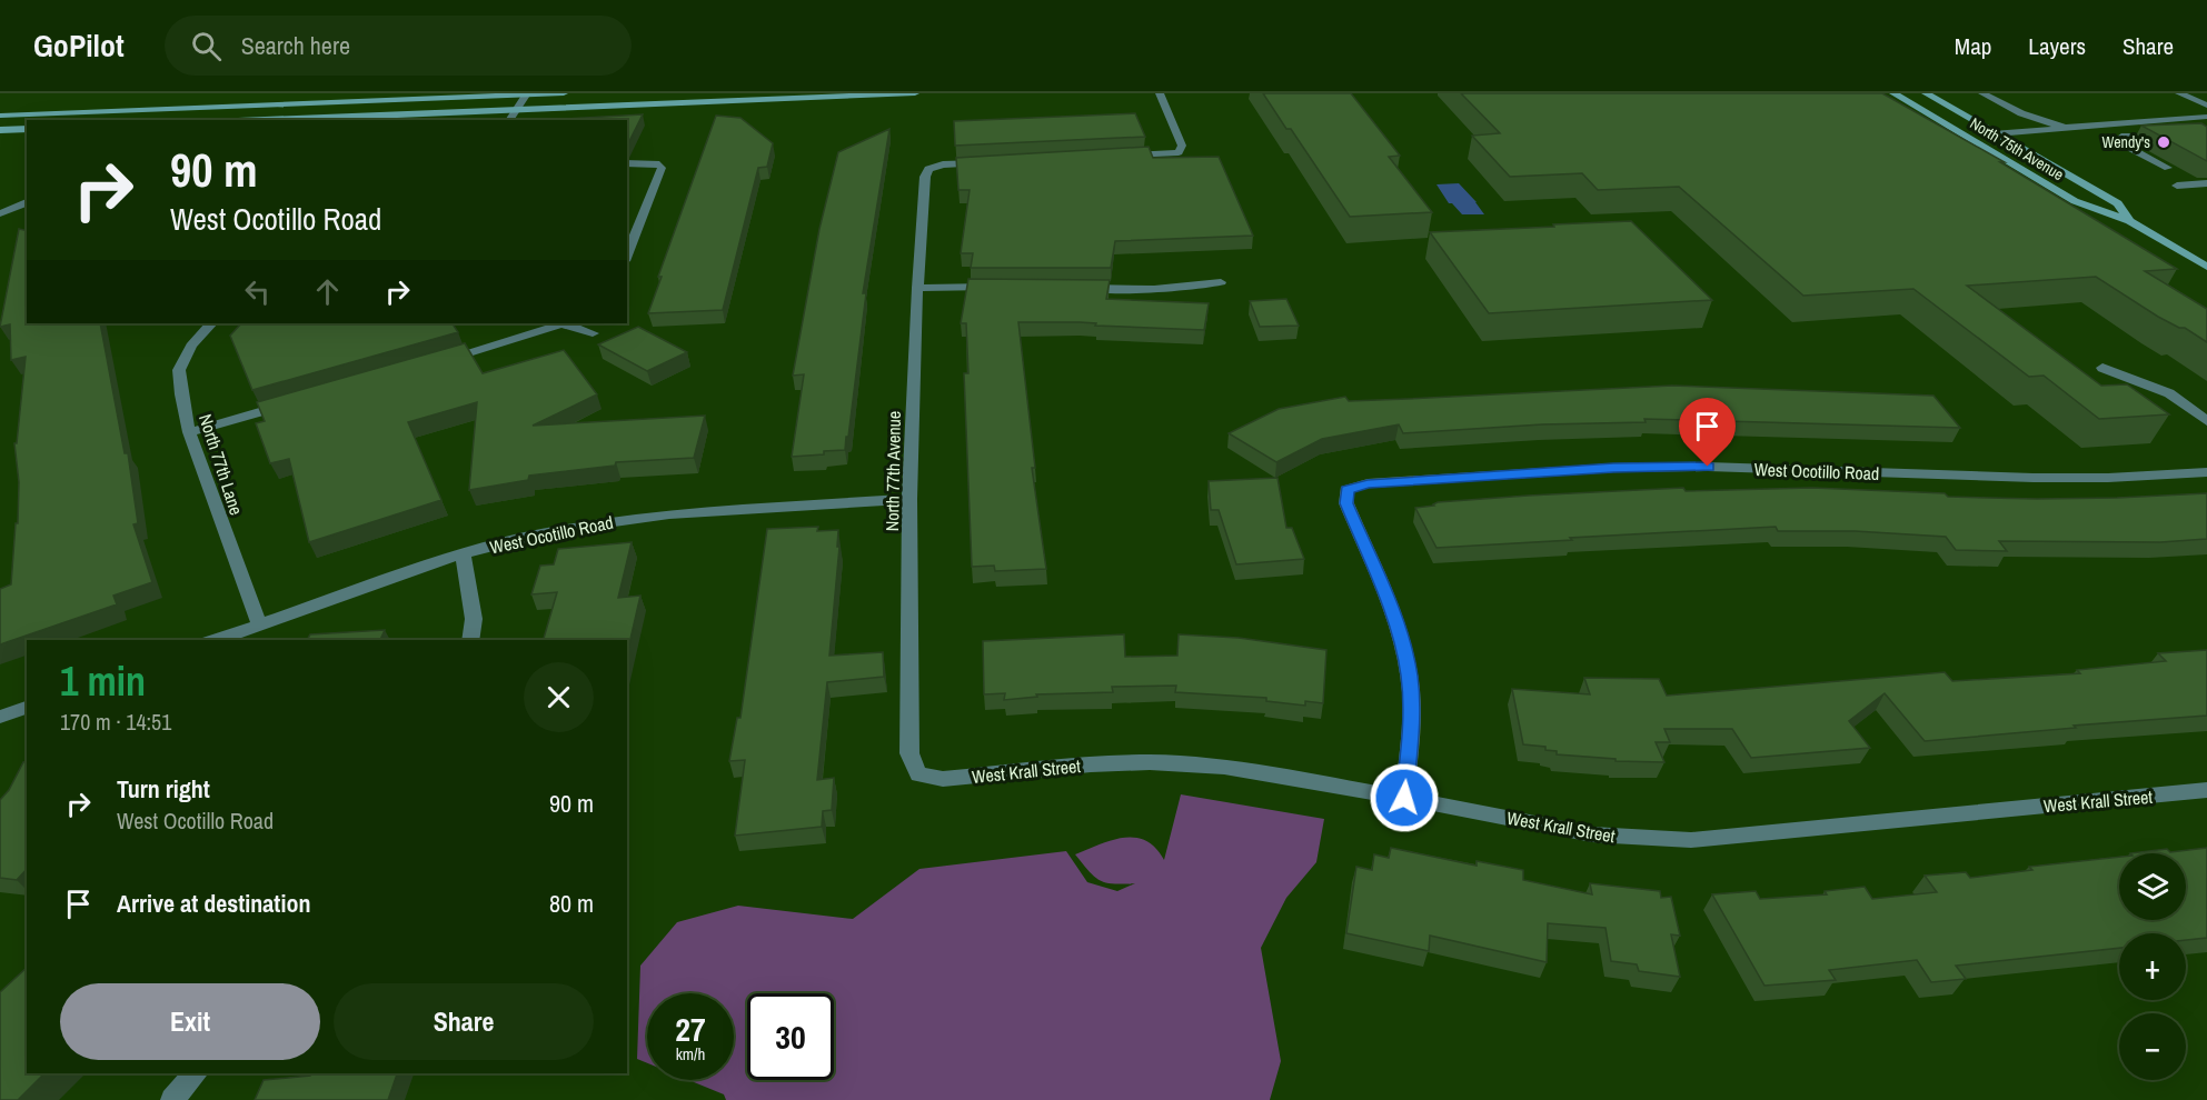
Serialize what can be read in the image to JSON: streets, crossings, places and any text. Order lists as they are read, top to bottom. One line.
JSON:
{"streets":{"main road":["North 75th Avenue"],"street":["North 77th Lane","North 77th Avenue","West Ocotillo Road","West Krall Street"]},"crossings":[["North 77th Lane","West Ocotillo Road"],["North 77th Avenue","West Ocotillo Road"],["North 77th Avenue","West Krall Street"],["West Ocotillo Road","West Krall Street"]],"places":["Wendy's"],"page":{"header":"GoPilot","search":"Search here","nav":["Map","Layers","Share"],"turn":["90 m","West Ocotillo Road"],"heading":["1 min","170 m · 14:51"],"list":[{"name":"Turn right","note":"West Ocotillo Road","value":"90 m"},{"name":"Arrive at destination","value":"80 m"}],"map_buttons":["+","−"],"buttons":["Exit","Share"],"speed":"27 km/h","limit":"30"}}
